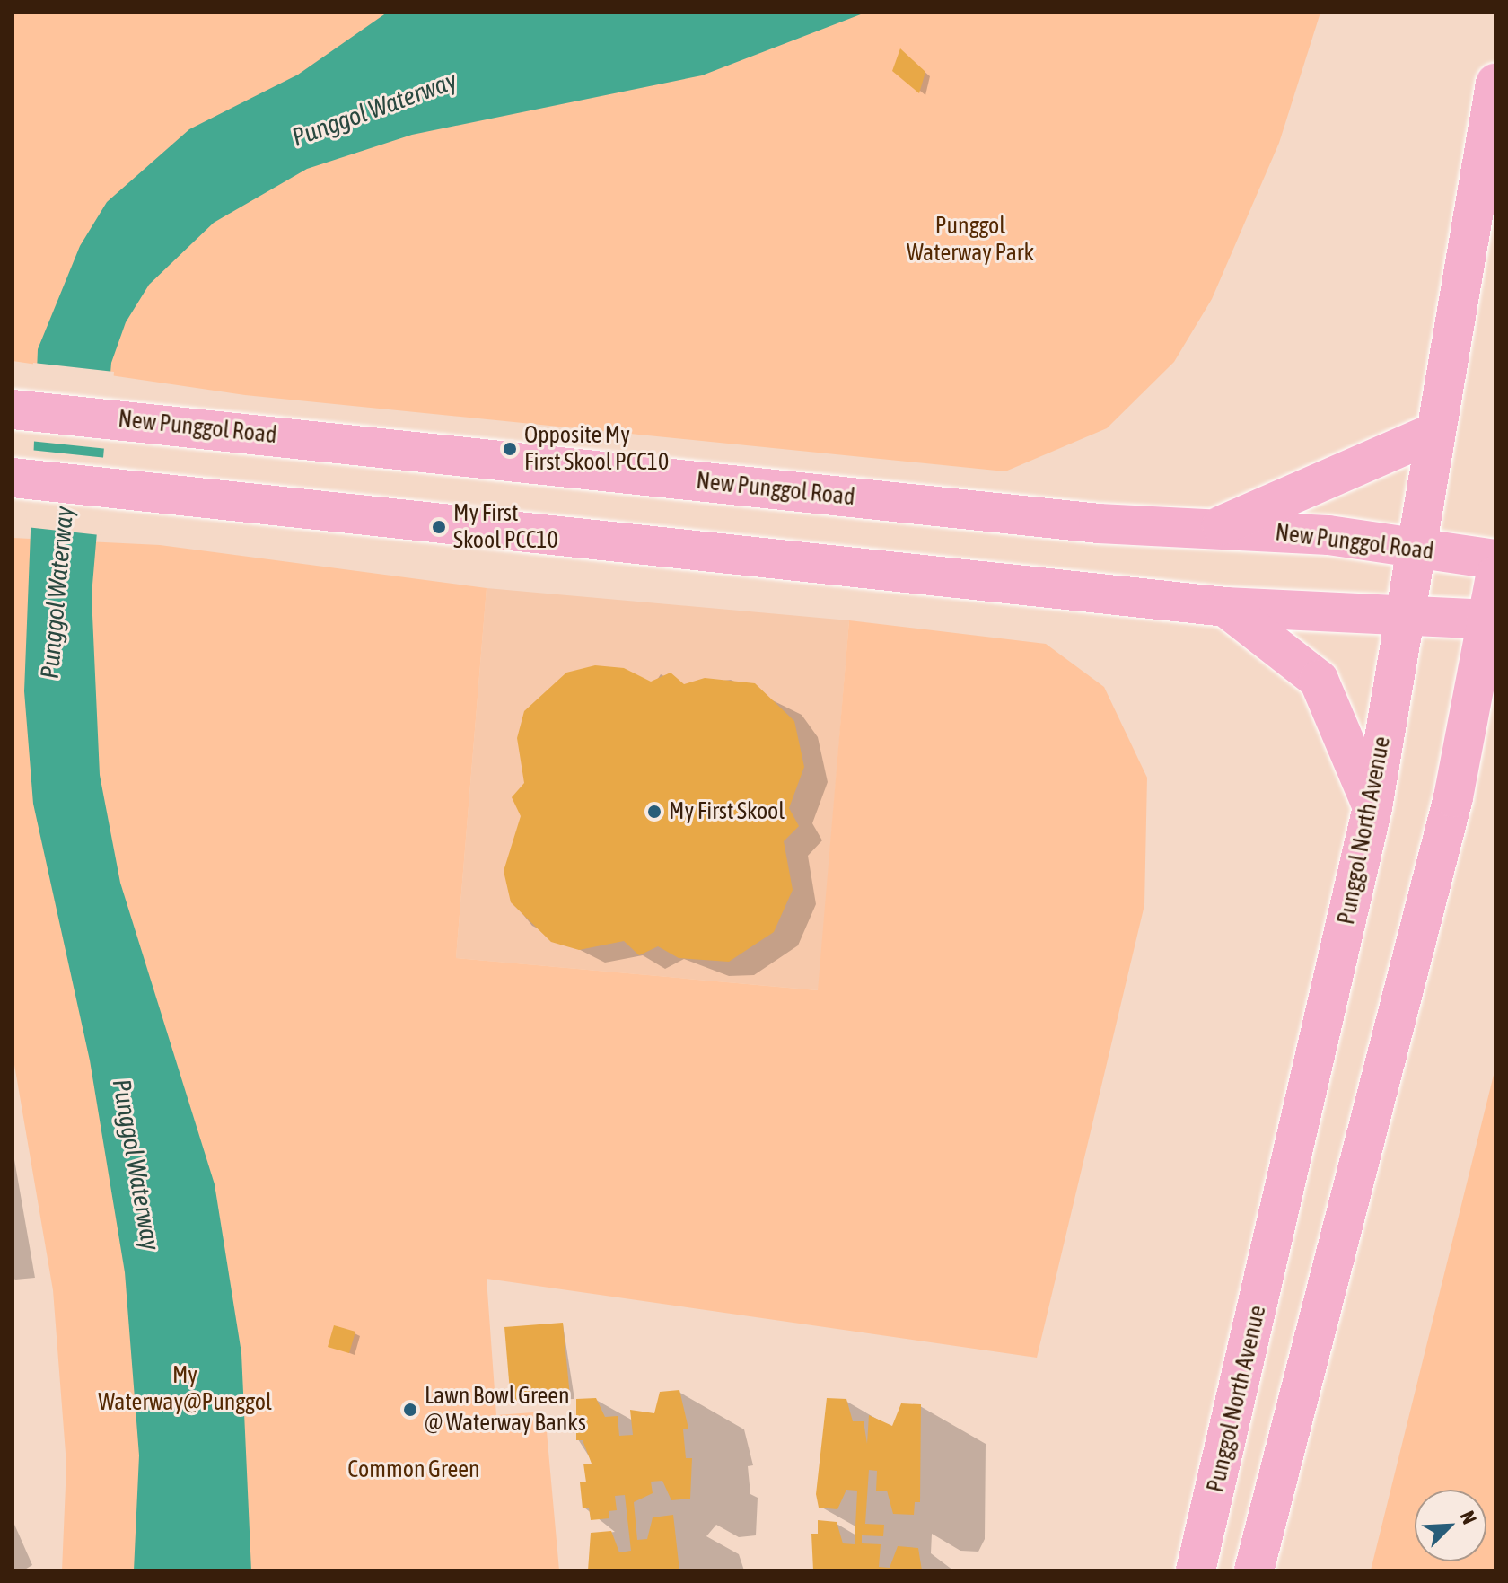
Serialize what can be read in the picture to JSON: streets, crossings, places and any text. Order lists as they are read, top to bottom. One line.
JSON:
{"streets":{"main road":["New Punggol Road","Punggol North Avenue"]},"crossings":[["New Punggol Road","Punggol North Avenue"]],"water":["Punggol Waterway"],"parks":["Punggol Waterway Park","My Waterway@Punggol","Common Green"],"places":["Opposite My First Skool PCC10","My First Skool PCC10","My First Skool","Lawn Bowl Green @ Waterway Banks"],"north":"top right"}
